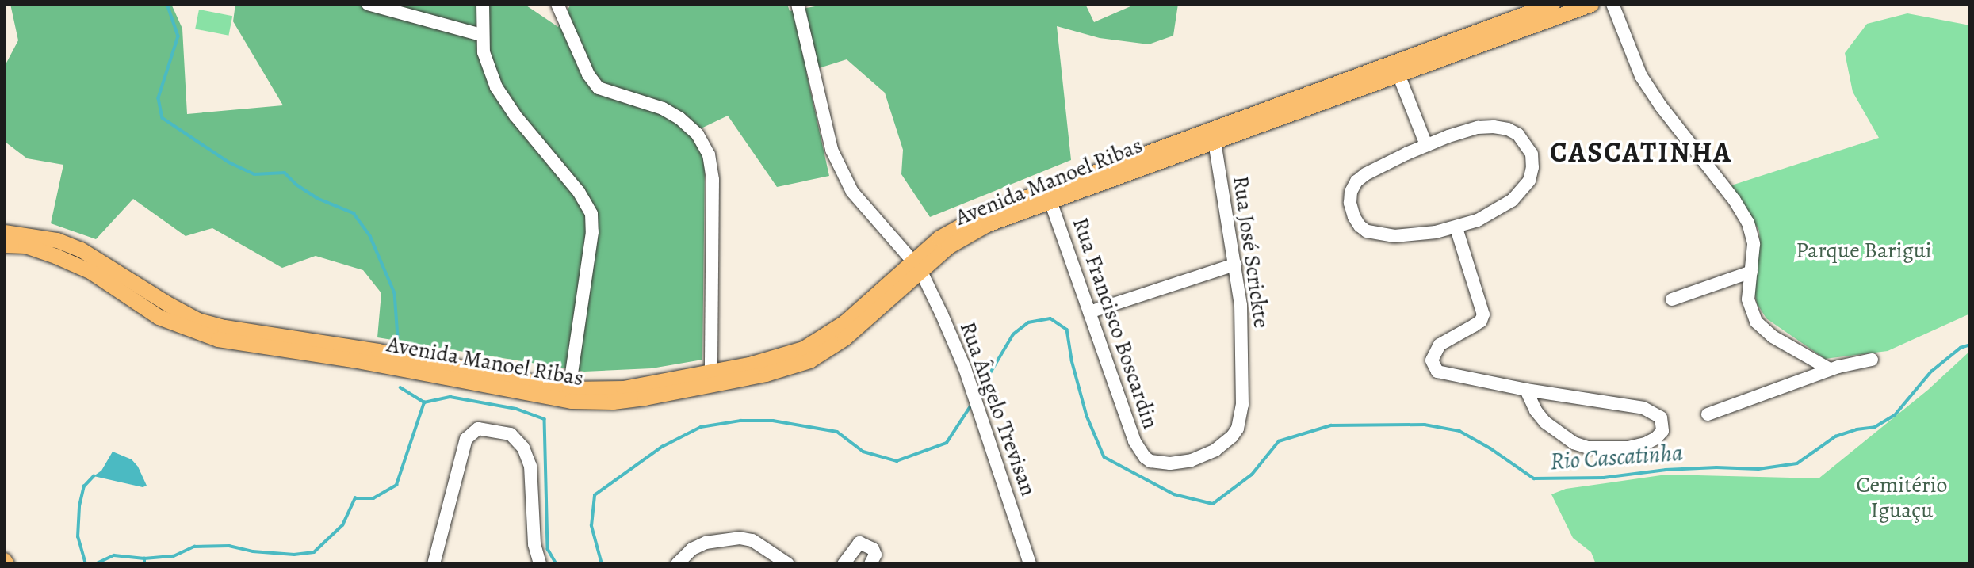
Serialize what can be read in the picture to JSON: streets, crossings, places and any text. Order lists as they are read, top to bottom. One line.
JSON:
{"streets":{"main road":["Avenida Manoel Ribas"],"street":["Rua José Scrickte","Rua Francisco Boscardin","Rua Ângelo Trevisan"]},"crossings":[["Avenida Manoel Ribas","Rua José Scrickte"],["Avenida Manoel Ribas","Rua Francisco Boscardin"],["Avenida Manoel Ribas","Rua Ângelo Trevisan"],["Rua José Scrickte","Rua Francisco Boscardin"]],"districts":["CASCATINHA"],"water":["Rio Cascatinha"],"parks":["Parque Barigui","Cemitério Iguaçu"]}
